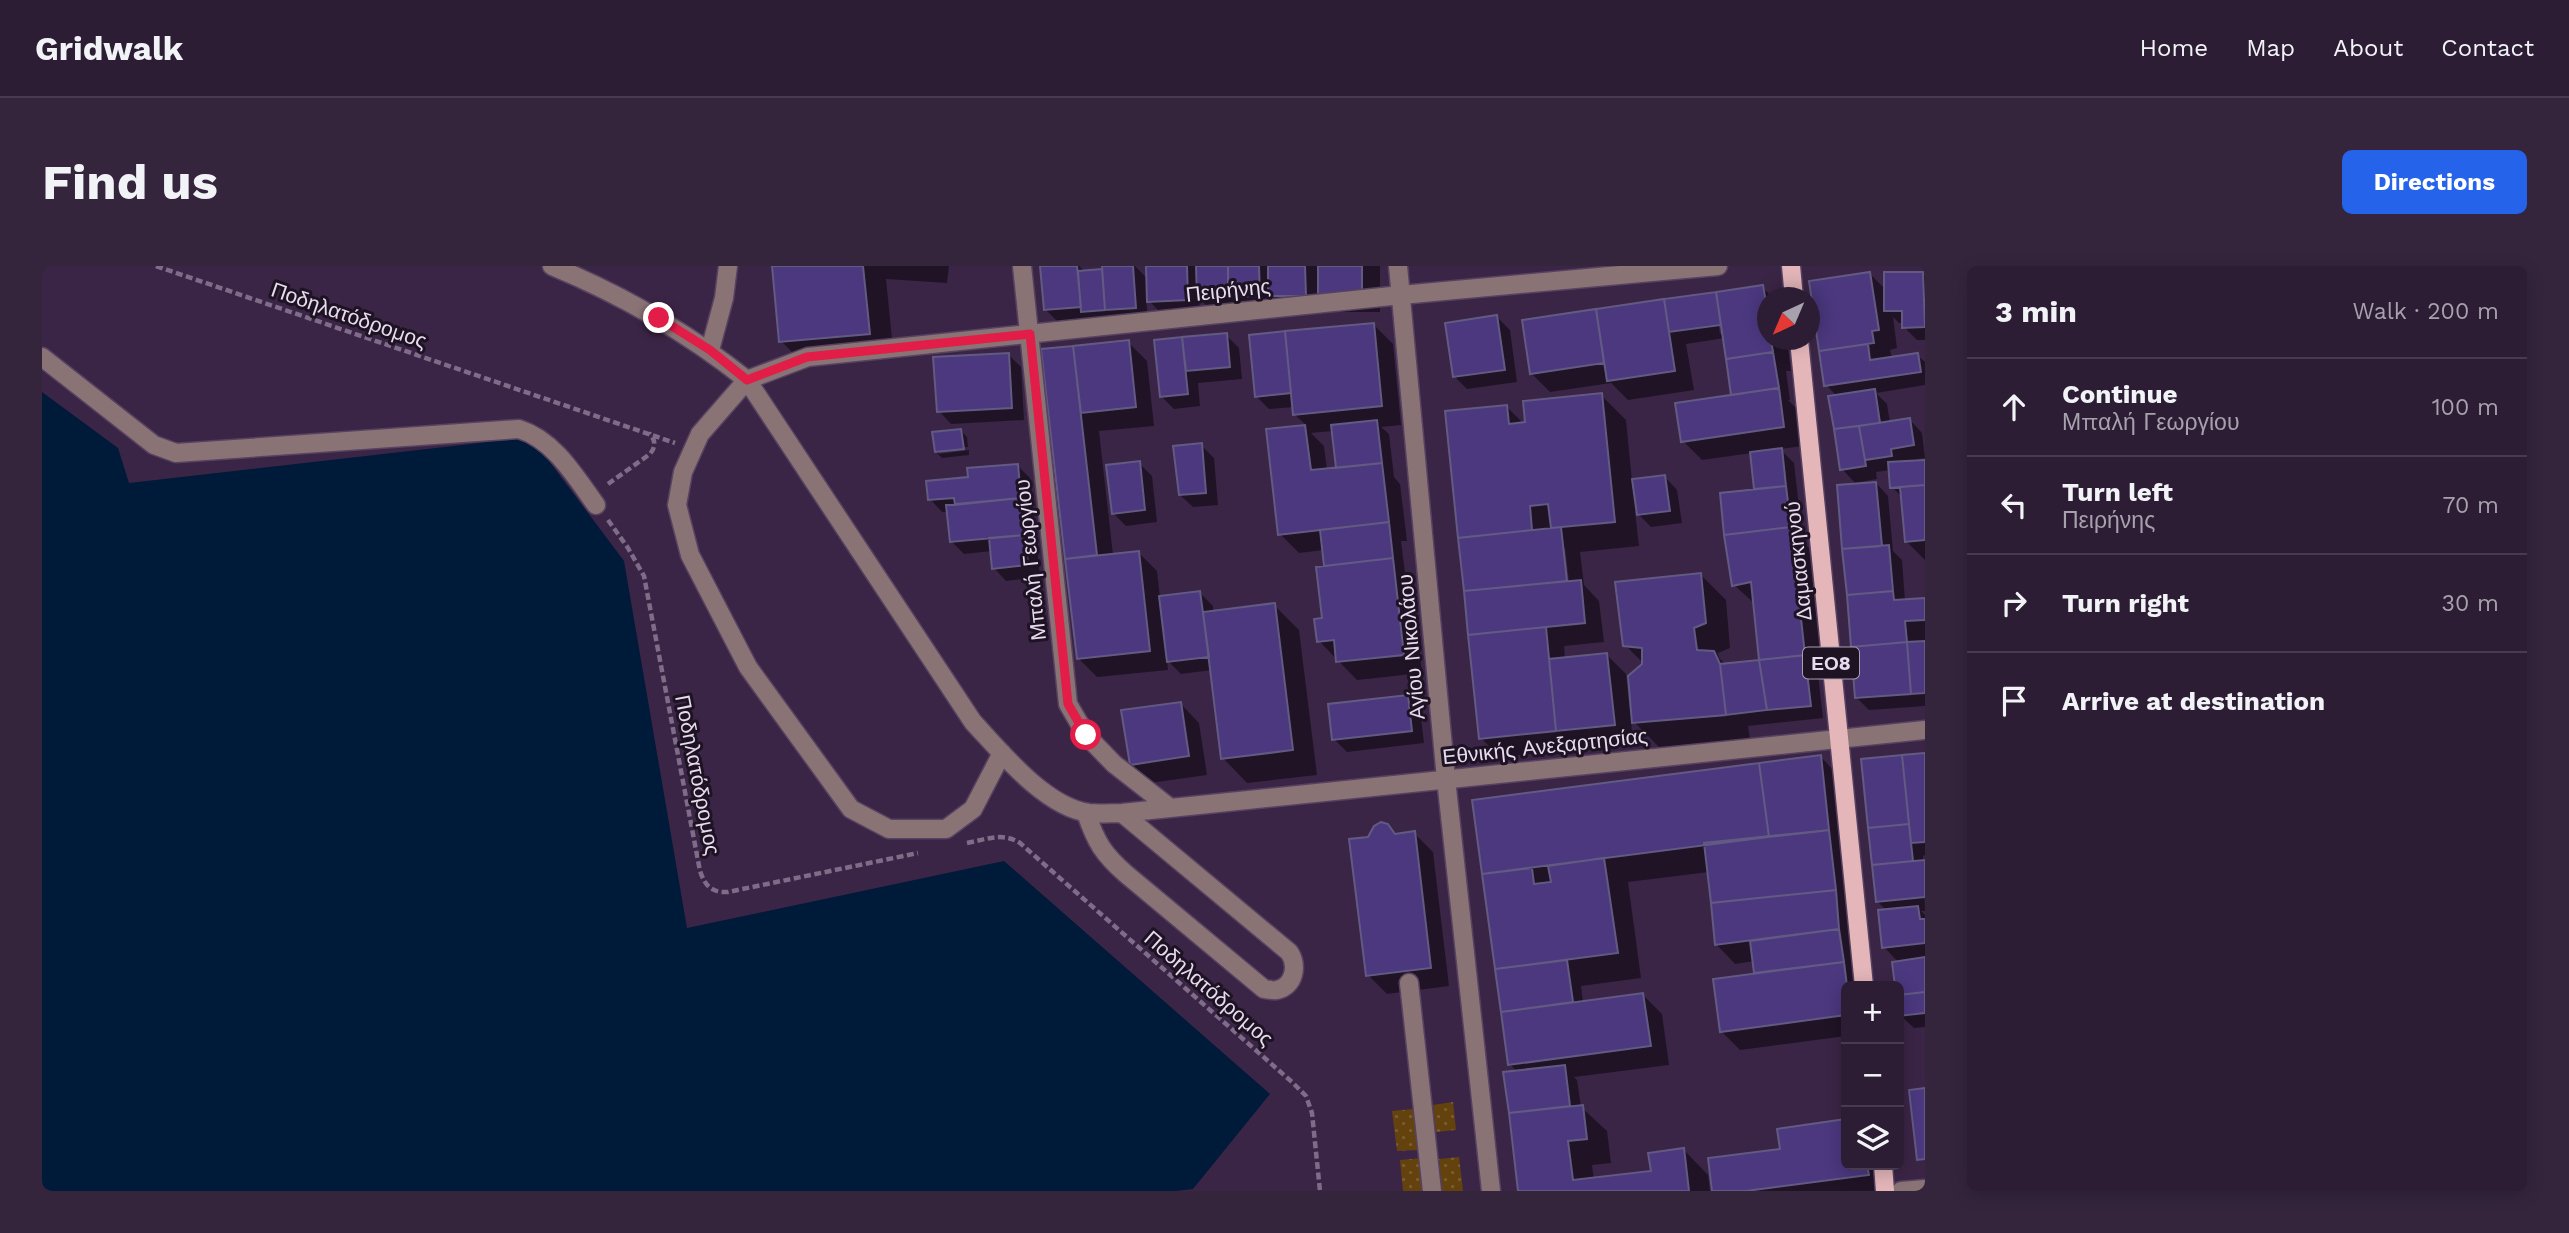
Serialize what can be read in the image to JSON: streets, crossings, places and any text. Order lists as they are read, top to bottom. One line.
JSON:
{"streets":{"main road":["Δαμασκηνού","ΕΟ8"],"street":["Πειρήνης","Μπαλή Γεωργίου","Αγίου Νικολάου","Εθνικής Ανεξαρτησίας"],"path":["Ποδηλατόδρομος"]},"crossings":[["Πειρήνης","Μπαλή Γεωργίου"],["Πειρήνης","Αγίου Νικολάου"],["Μπαλή Γεωργίου","Εθνικής Ανεξαρτησίας"],["Δαμασκηνού","Εθνικής Ανεξαρτησίας"],["Αγίου Νικολάου","Εθνικής Ανεξαρτησίας"]],"north":"bottom left","page":{"header":"Gridwalk","nav":["Home","Map","About","Contact"],"buttons":"Directions","title":"Find us","heading":["3 min","Walk · 200 m"],"list":[["Continue","Μπαλή Γεωργίου","100 m"],["Turn left","Πειρήνης","70 m"],["Turn right","30 m"],"Arrive at destination"],"map_buttons":["+","−"]}}
